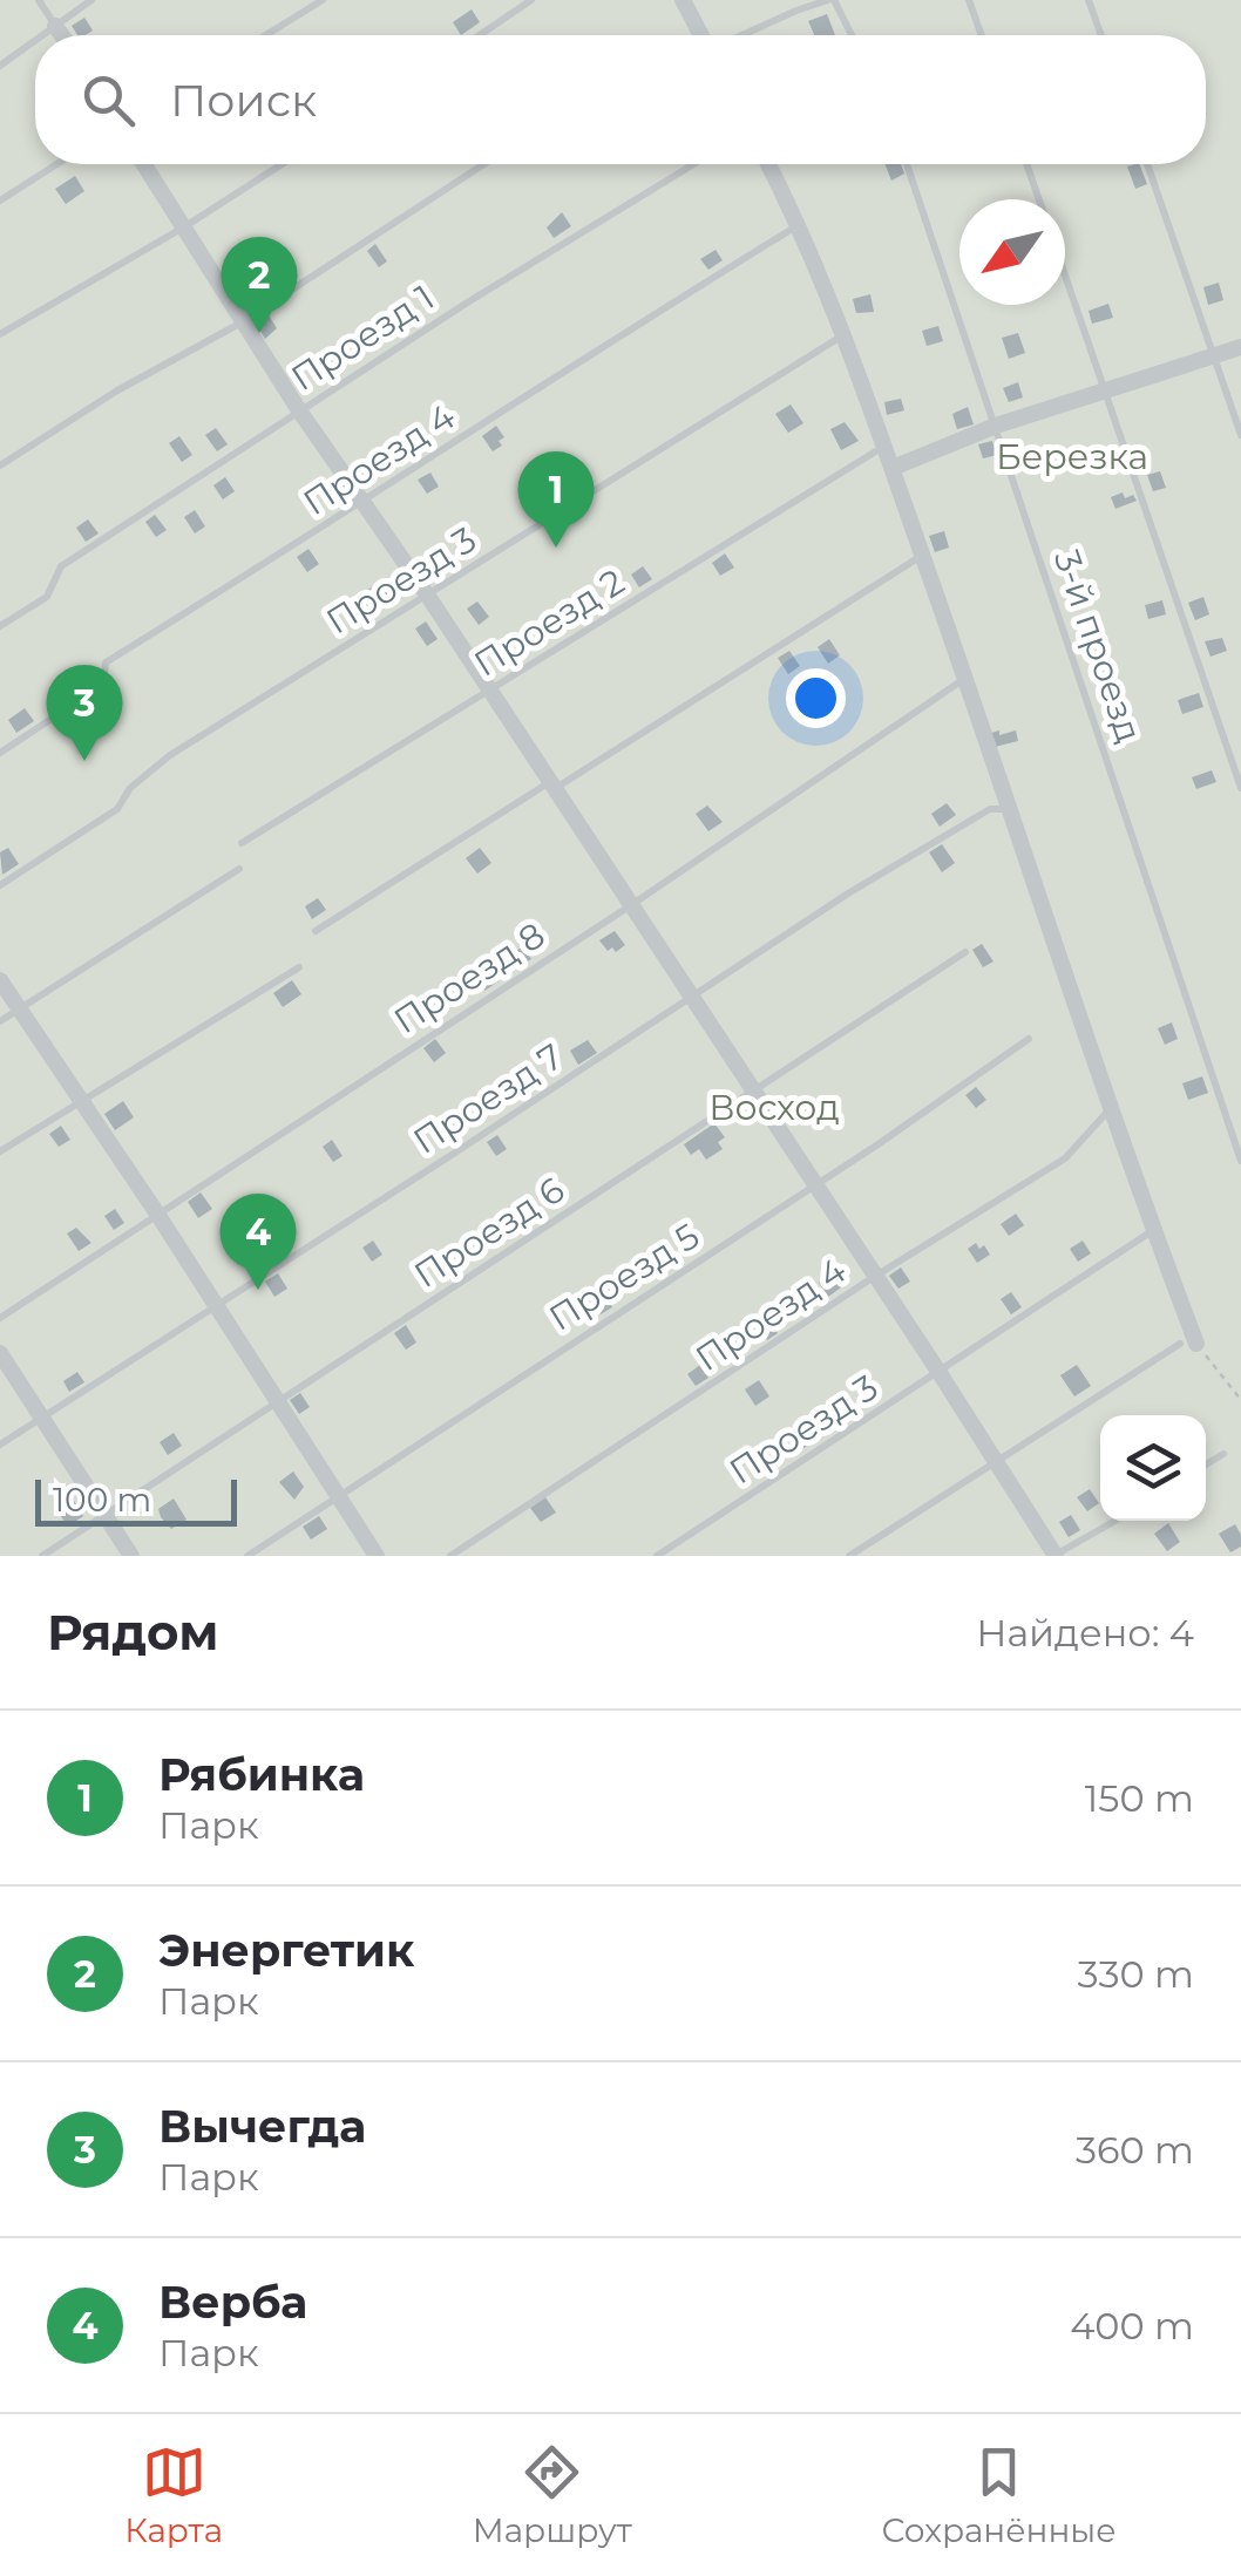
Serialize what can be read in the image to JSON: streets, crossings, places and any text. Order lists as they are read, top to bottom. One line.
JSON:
{"streets":{"lane":["Проезд 1","Проезд 4","Проезд 3","Проезд 2","3-й проезд","Проезд 8","Проезд 7","Проезд 6","Проезд 5"]},"parks":["Березка","Восход"],"scale_bar":"100 m","north":"bottom left","page":{"search":"Поиск","pins":["2","1","3","4"],"scale":"100 m","heading":["Рядом","Найдено: 4"],"list":[{"mark":"1","name":"Рябинка","note":"Парк","value":"150 m"},{"mark":"2","name":"Энергетик","note":"Парк","value":"330 m"},{"mark":"3","name":"Вычегда","note":"Парк","value":"360 m"},{"mark":"4","name":"Верба","note":"Парк","value":"400 m"}],"nav":["Карта","Маршрут","Сохранённые"]}}
